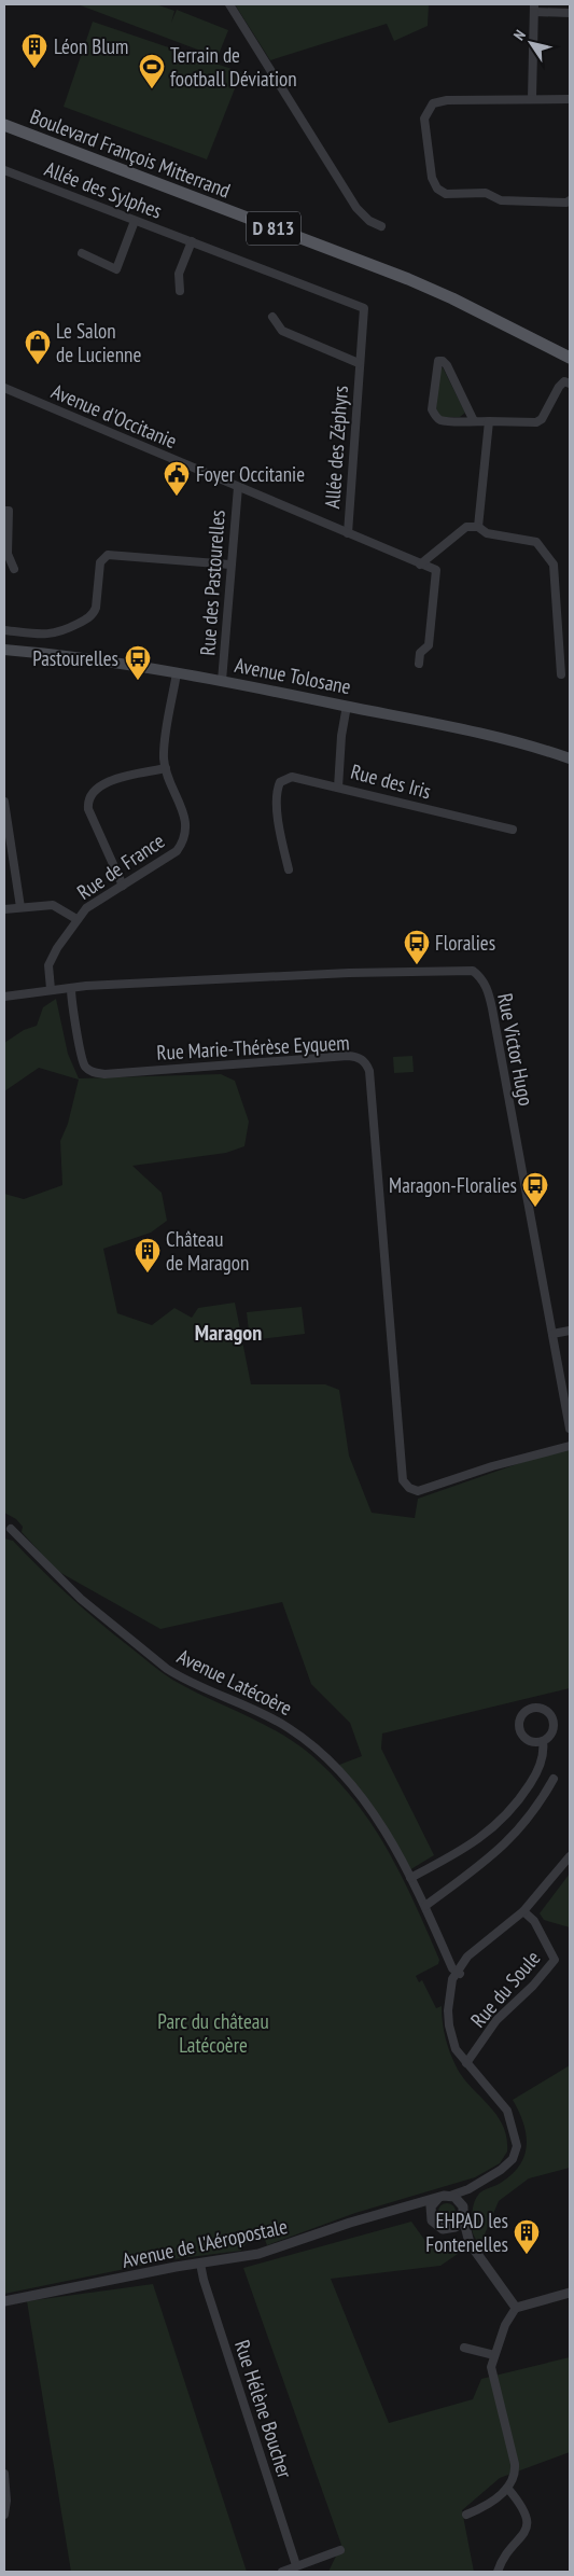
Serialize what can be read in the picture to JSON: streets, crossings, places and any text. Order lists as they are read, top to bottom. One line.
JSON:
{"streets":{"main road":["Boulevard François Mitterrand","D 813","Avenue Tolosane"],"street":["Allée des Sylphes","Avenue d'Occitanie","Allée des Zéphyrs","Rue des Pastourelles","Rue des Iris","Rue de France","Rue Marie-Thérèse Eyquem","Rue Victor Hugo","Avenue Latécoère","Rue du Soule","Avenue de l'Aéropostale","Rue Hélène Boucher"]},"crossings":[["Allée des Sylphes","Allée des Zéphyrs"],["Avenue d'Occitanie","Allée des Zéphyrs"],["Avenue d'Occitanie","Rue des Pastourelles"],["Rue des Pastourelles","Avenue Tolosane"],["Avenue Tolosane","Rue des Iris"],["Avenue Tolosane","Rue de France"],["Rue de France","Rue Victor Hugo"],["Rue Marie-Thérèse Eyquem","Rue Victor Hugo"],["Avenue de l'Aéropostale","Rue Hélène Boucher"]],"districts":["Maragon"],"parks":["Parc du château Latécoère"],"places":{"building":["Léon Blum","Château de Maragon","EHPAD les Fontenelles"],"sports":["Terrain de football Déviation"],"shop":["Le Salon de Lucienne"],"public building":["Foyer Occitanie"],"bus stop":["Pastourelles","Floralies","Maragon-Floralies"]},"north":"top left"}
